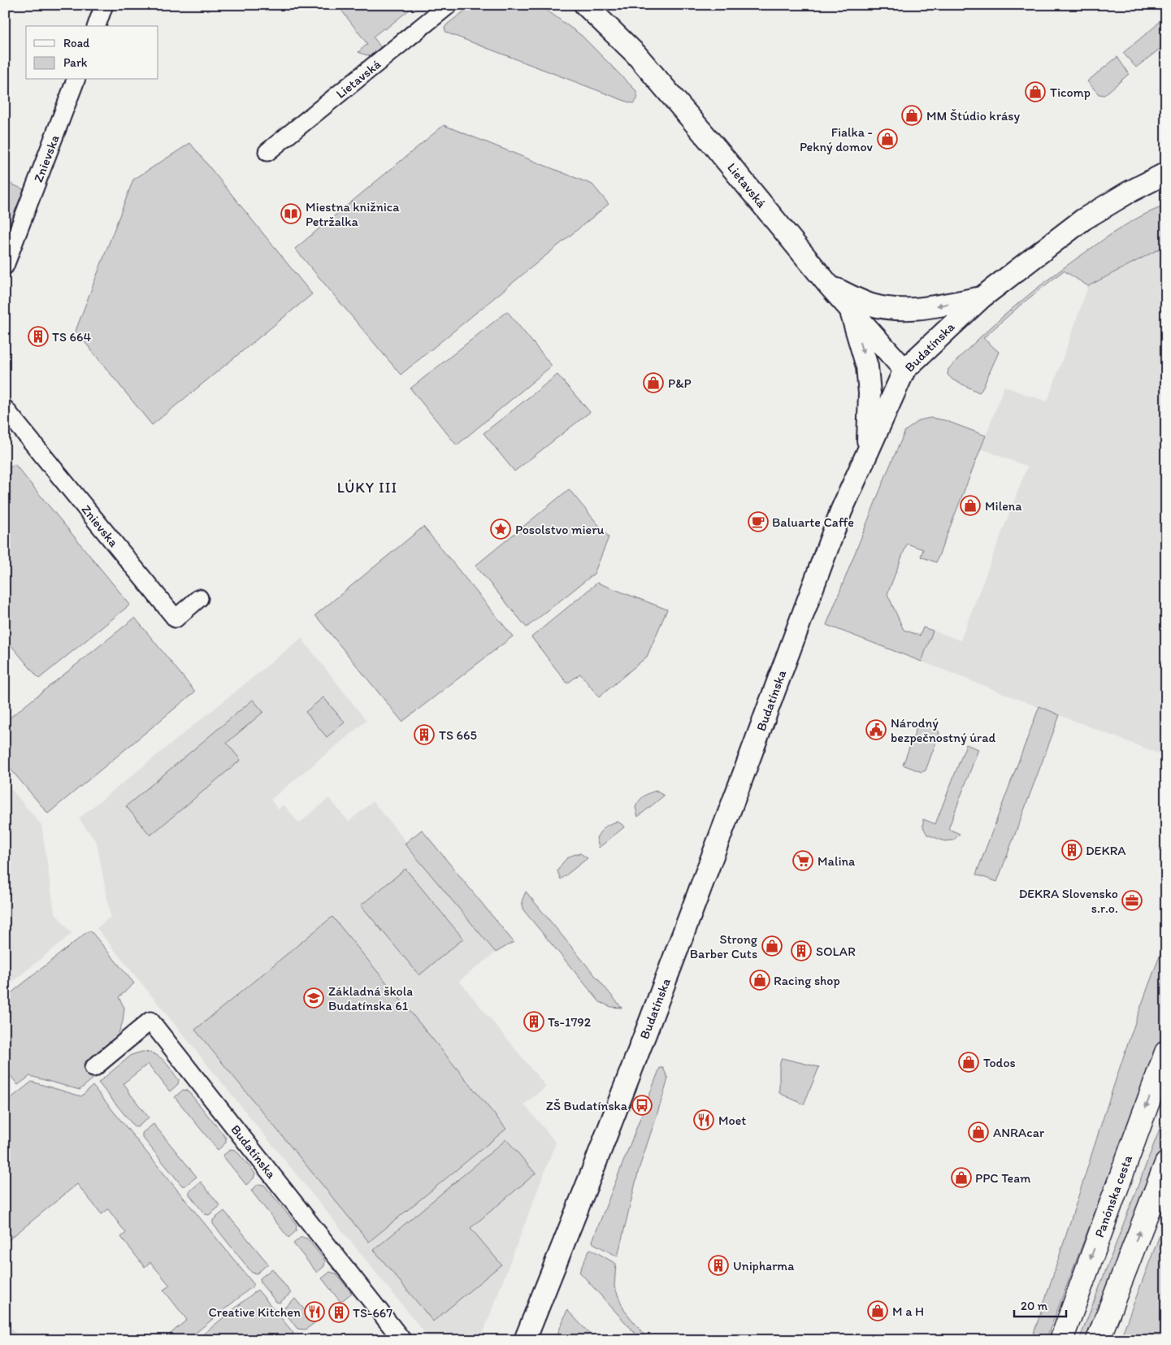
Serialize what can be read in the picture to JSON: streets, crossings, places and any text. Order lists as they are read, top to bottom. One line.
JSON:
{"streets":{"main road":["Panónska cesta"],"street":["Lietavská","Znievska","Budatínska"]},"crossings":[["Lietavská","Budatínska"]],"districts":["LÚKY III"],"places":{"shop":["Ticomp","MM Štúdio krásy","Fialka - Pekný domov","P&P","Milena","Strong Barber Cuts","Racing shop","Todos","ANRAcar","PPC Team","M a H"],"library":["Miestna knižnica Petržalka"],"building":["TS 664","TS 665","DEKRA","SOLAR","Ts-1792","Unipharma","TS-667"],"cafe":["Baluarte Caffe"],"place":["Posolstvo mieru"],"public building":["Národný bezpečnostný úrad"],"supermarket":["Malina"],"office":["DEKRA Slovensko s.r.o."],"school or university":["Základná škola Budatínska 61"],"bus stop":["ZŠ Budatínska"],"restaurant":["Moet","Creative Kitchen"]},"legend":["Road","Park"],"scale_bar":"20 m"}
